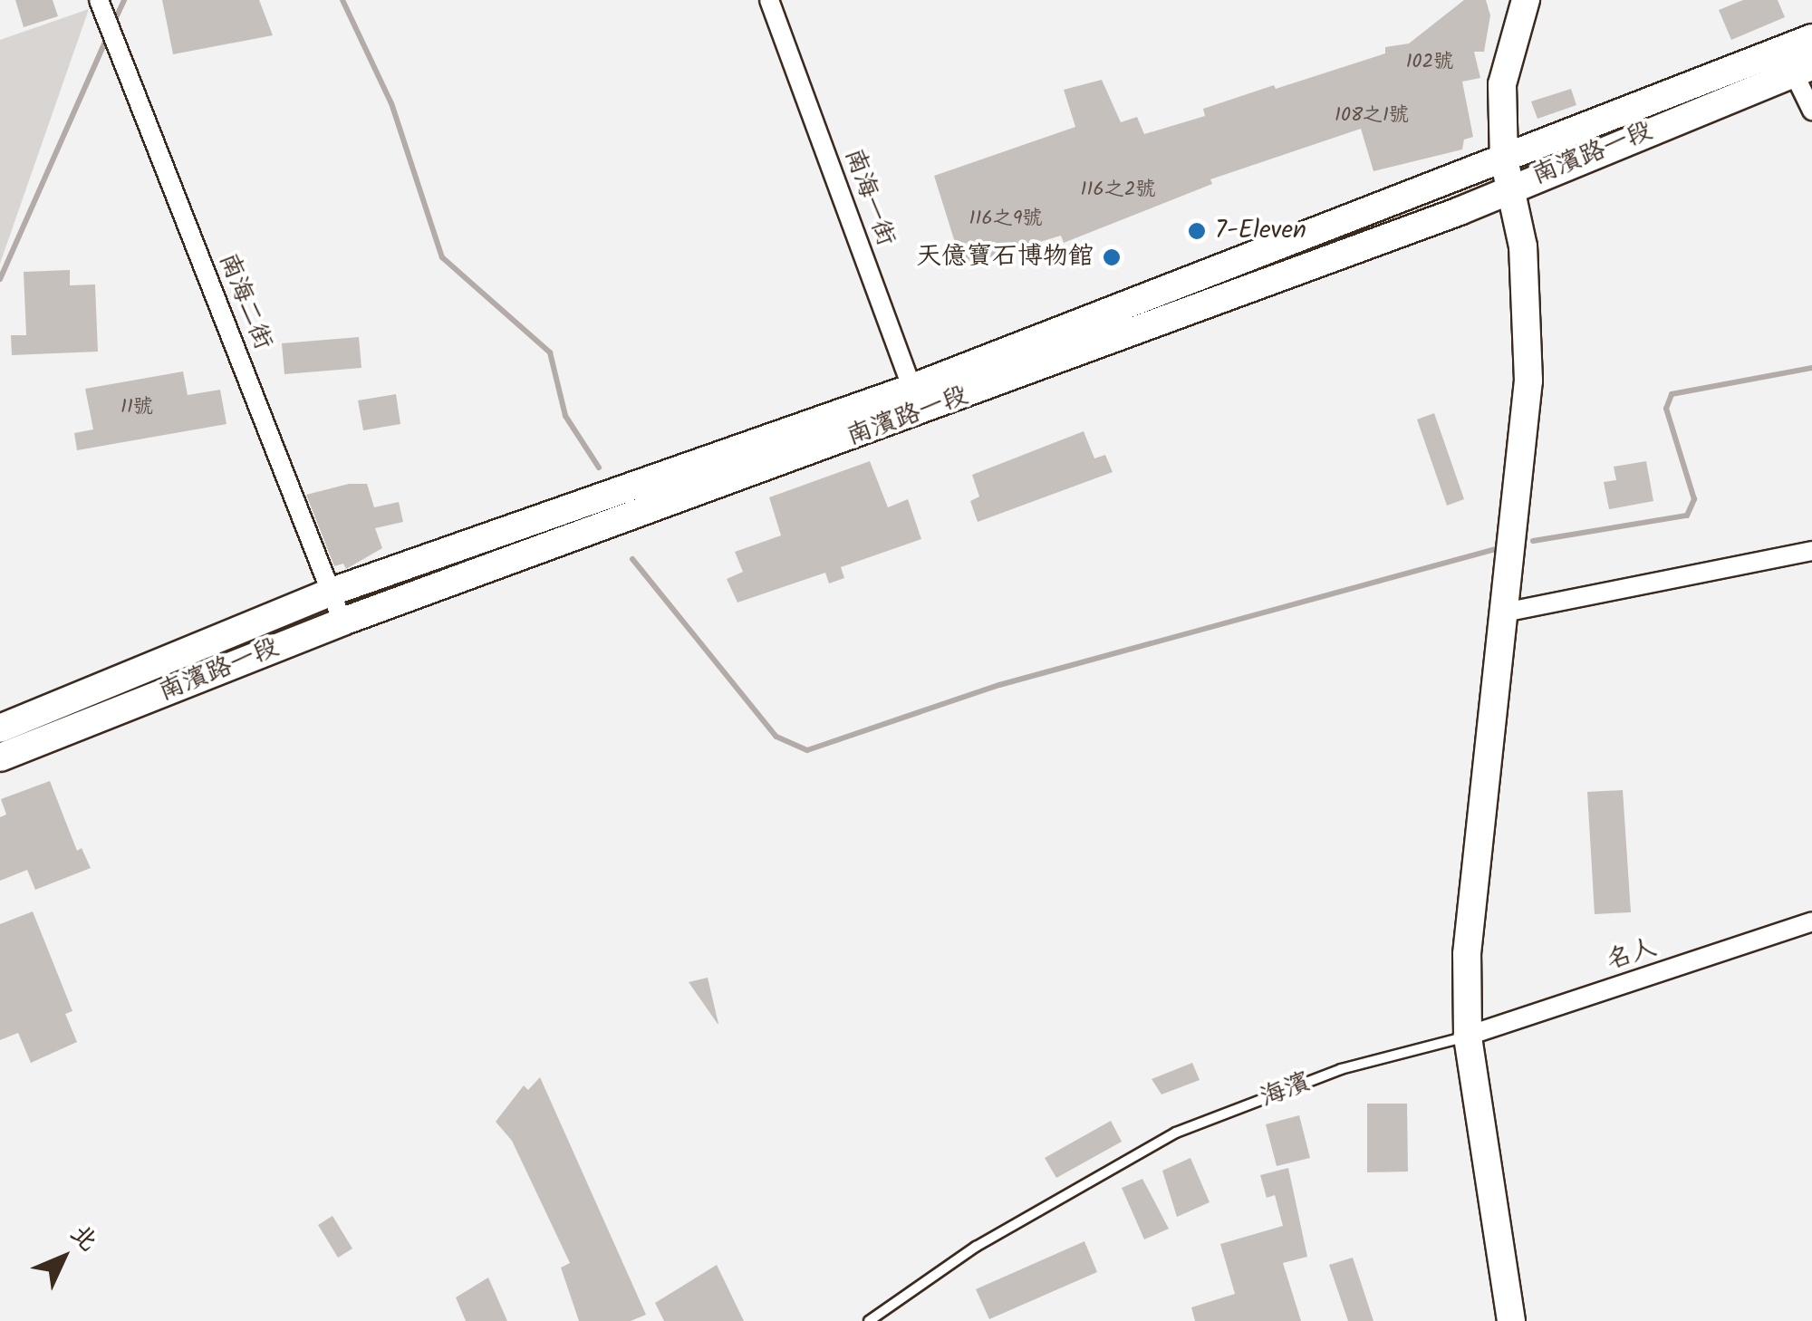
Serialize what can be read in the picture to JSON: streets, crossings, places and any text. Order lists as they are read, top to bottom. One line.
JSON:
{"streets":{"main road":["南濱路一段"],"street":["南海一街","南海二街","名人"],"lane":["海濱"]},"crossings":[["南濱路一段","南海一街"],["南濱路一段","南海二街"],["名人","海濱"]],"places":["7-Eleven","天億寶石博物館"],"house_numbers":["102號","108之1號","116之2號","116之9號","11號"],"north":"top right"}
